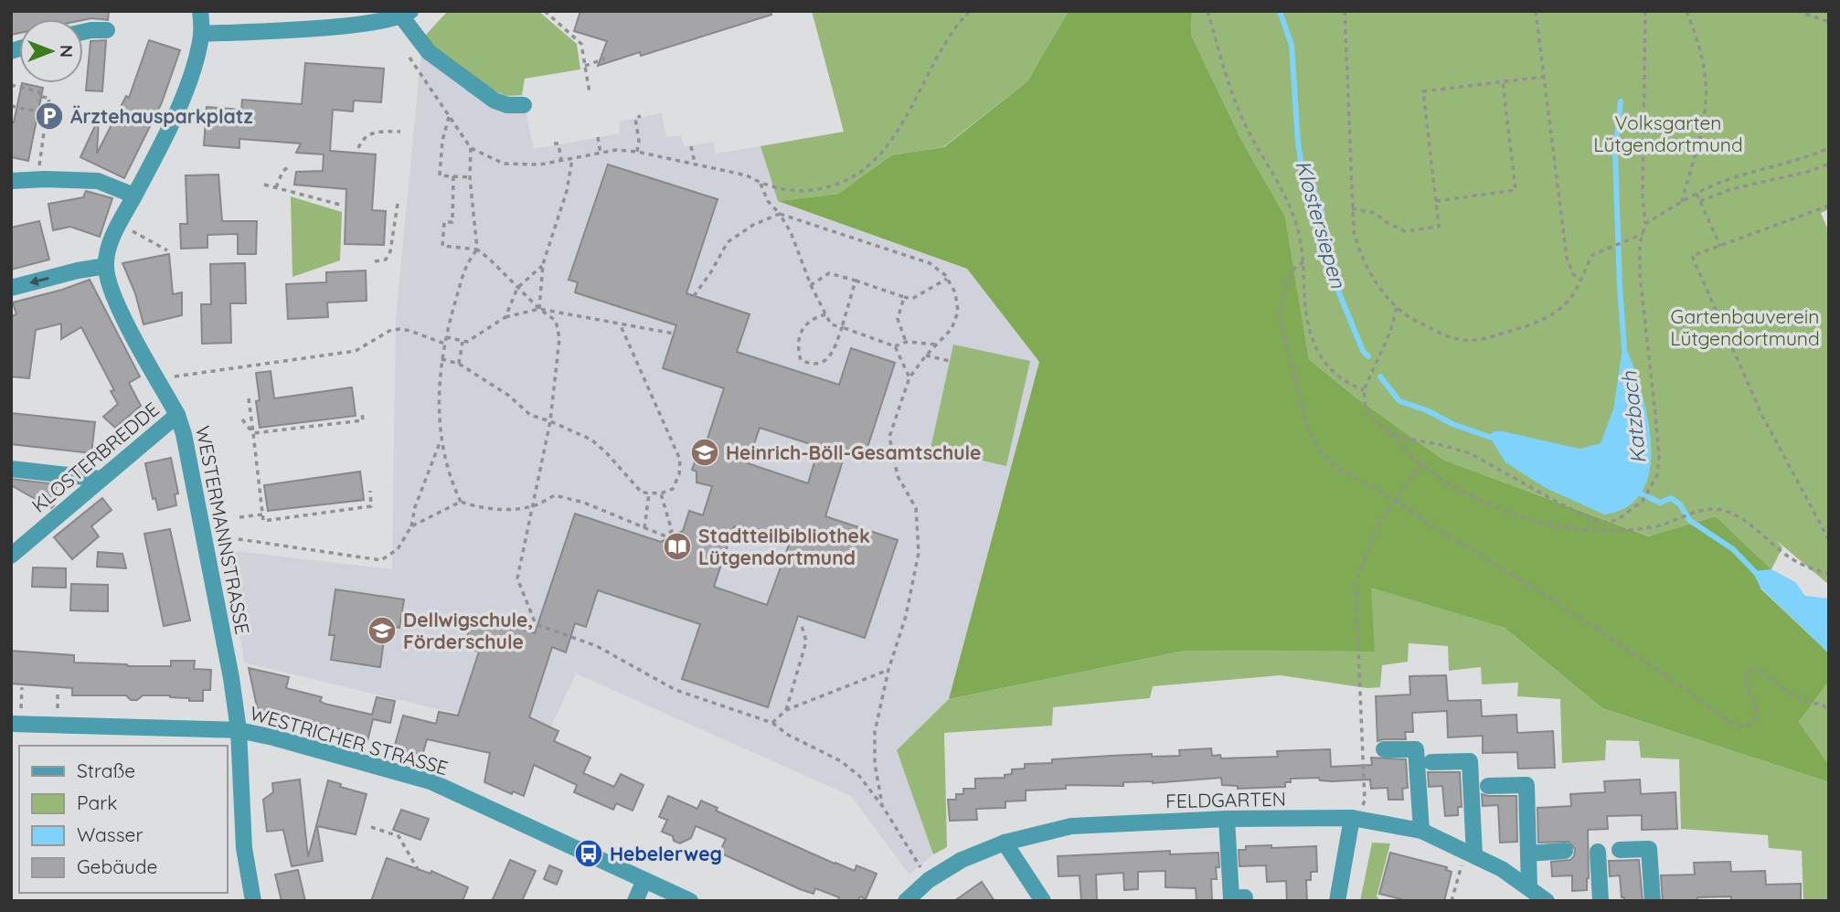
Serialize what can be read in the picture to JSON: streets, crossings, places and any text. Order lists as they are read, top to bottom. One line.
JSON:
{"streets":{"street":["KLOSTERBREDDE","WESTERMANNSTRASSE","WESTRICHER STRASSE","FELDGARTEN"]},"crossings":[["KLOSTERBREDDE","WESTERMANNSTRASSE"],["WESTERMANNSTRASSE","WESTRICHER STRASSE"]],"water":["Klostersiepen","Katzbach"],"parks":["Volksgarten Lütgendortmund","Gartenbauverein Lütgendortmund"],"places":{"parking":["Ärztehausparkplatz"],"school or university":["Heinrich-Böll-Gesamtschule","Dellwigschule, Förderschule"],"library":["Stadtteilbibliothek Lütgendortmund"],"bus stop":["Hebelerweg"]},"legend":["Straße","Park","Wasser","Gebäude"],"north":"right"}
